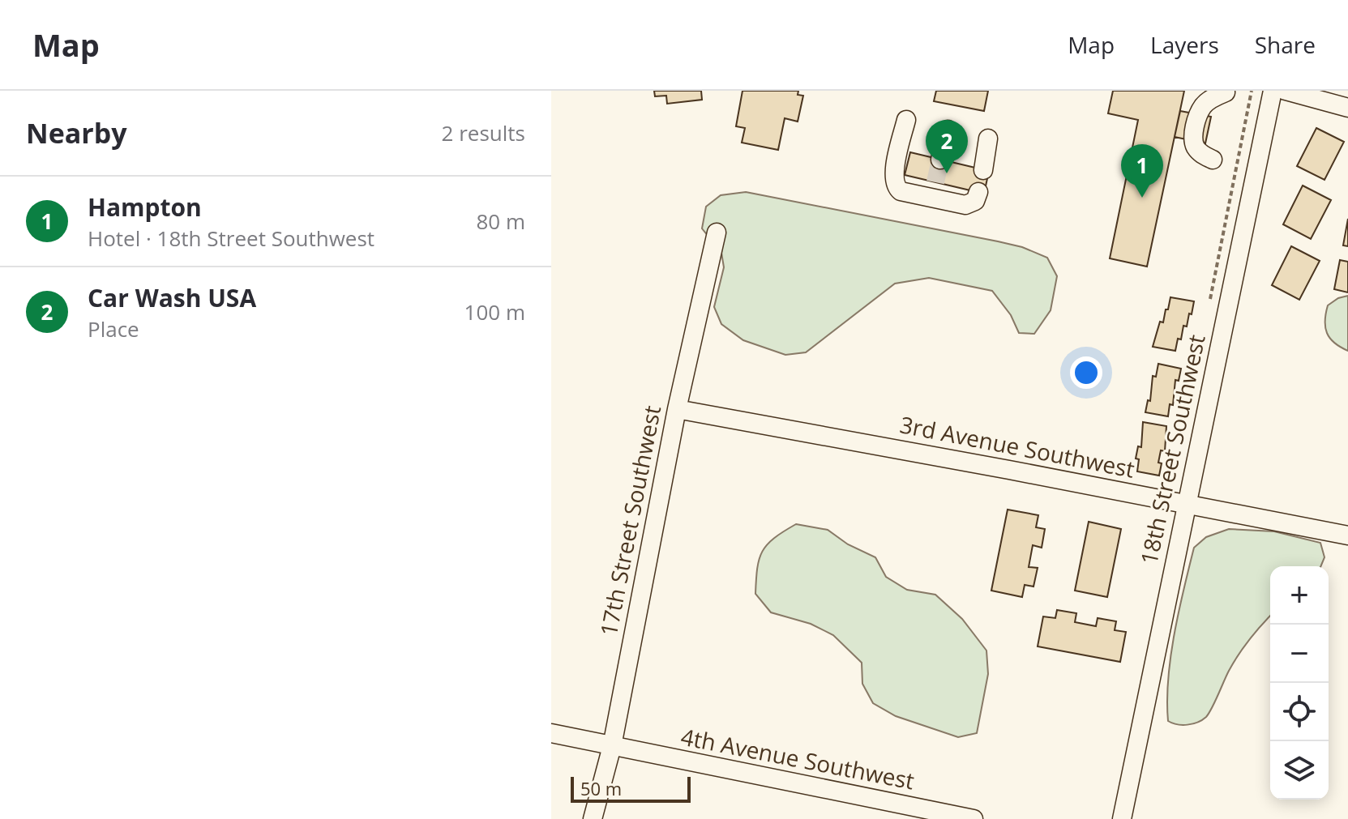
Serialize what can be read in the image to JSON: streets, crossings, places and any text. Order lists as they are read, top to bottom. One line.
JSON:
{"streets":{"street":["3rd Avenue Southwest","18th Street Southwest","17th Street Southwest","4th Avenue Southwest"]},"crossings":[["3rd Avenue Southwest","18th Street Southwest"],["3rd Avenue Southwest","17th Street Southwest"],["17th Street Southwest","4th Avenue Southwest"]],"scale_bar":"50 m","page":{"header":"Map","nav":["Map","Layers","Share"],"heading":["Nearby","2 results"],"pins":["2","1"],"list":[{"mark":"1","name":"Hampton","note":"Hotel · 18th Street Southwest","value":"80 m"},{"mark":"2","name":"Car Wash USA","note":"Place","value":"100 m"}],"map_buttons":["+","−"],"scale":"50 m"}}
